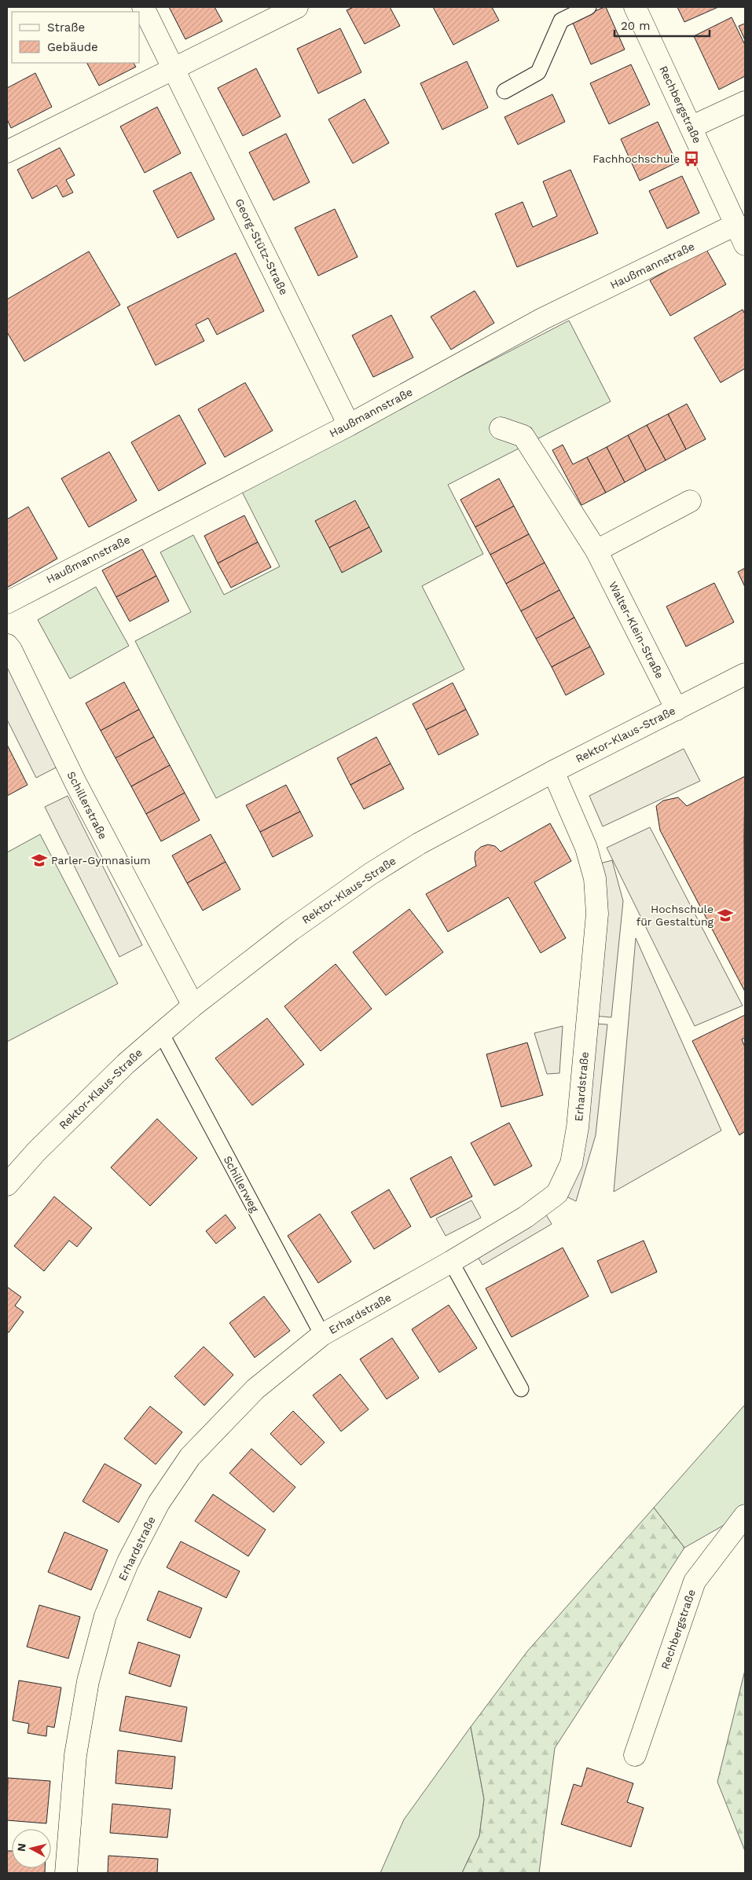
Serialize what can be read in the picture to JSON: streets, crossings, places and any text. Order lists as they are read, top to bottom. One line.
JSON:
{"streets":{"street":["Rechbergstraße","Georg-Stütz-Straße","Haußmannstraße","Walter-Klein-Straße","Rektor-Klaus-Straße","Schillerstraße","Erhardstraße"],"lane":["Schillerweg"]},"crossings":[["Rechbergstraße","Haußmannstraße"],["Georg-Stütz-Straße","Haußmannstraße"],["Walter-Klein-Straße","Rektor-Klaus-Straße"],["Rektor-Klaus-Straße","Schillerstraße"],["Rektor-Klaus-Straße","Erhardstraße"],["Rektor-Klaus-Straße","Schillerweg"],["Erhardstraße","Schillerweg"]],"places":{"bus stop":["Fachhochschule"],"school or university":["Parler-Gymnasium","Hochschule für Gestaltung"]},"legend":["Straße","Gebäude"],"scale_bar":"20 m","north":"left"}
